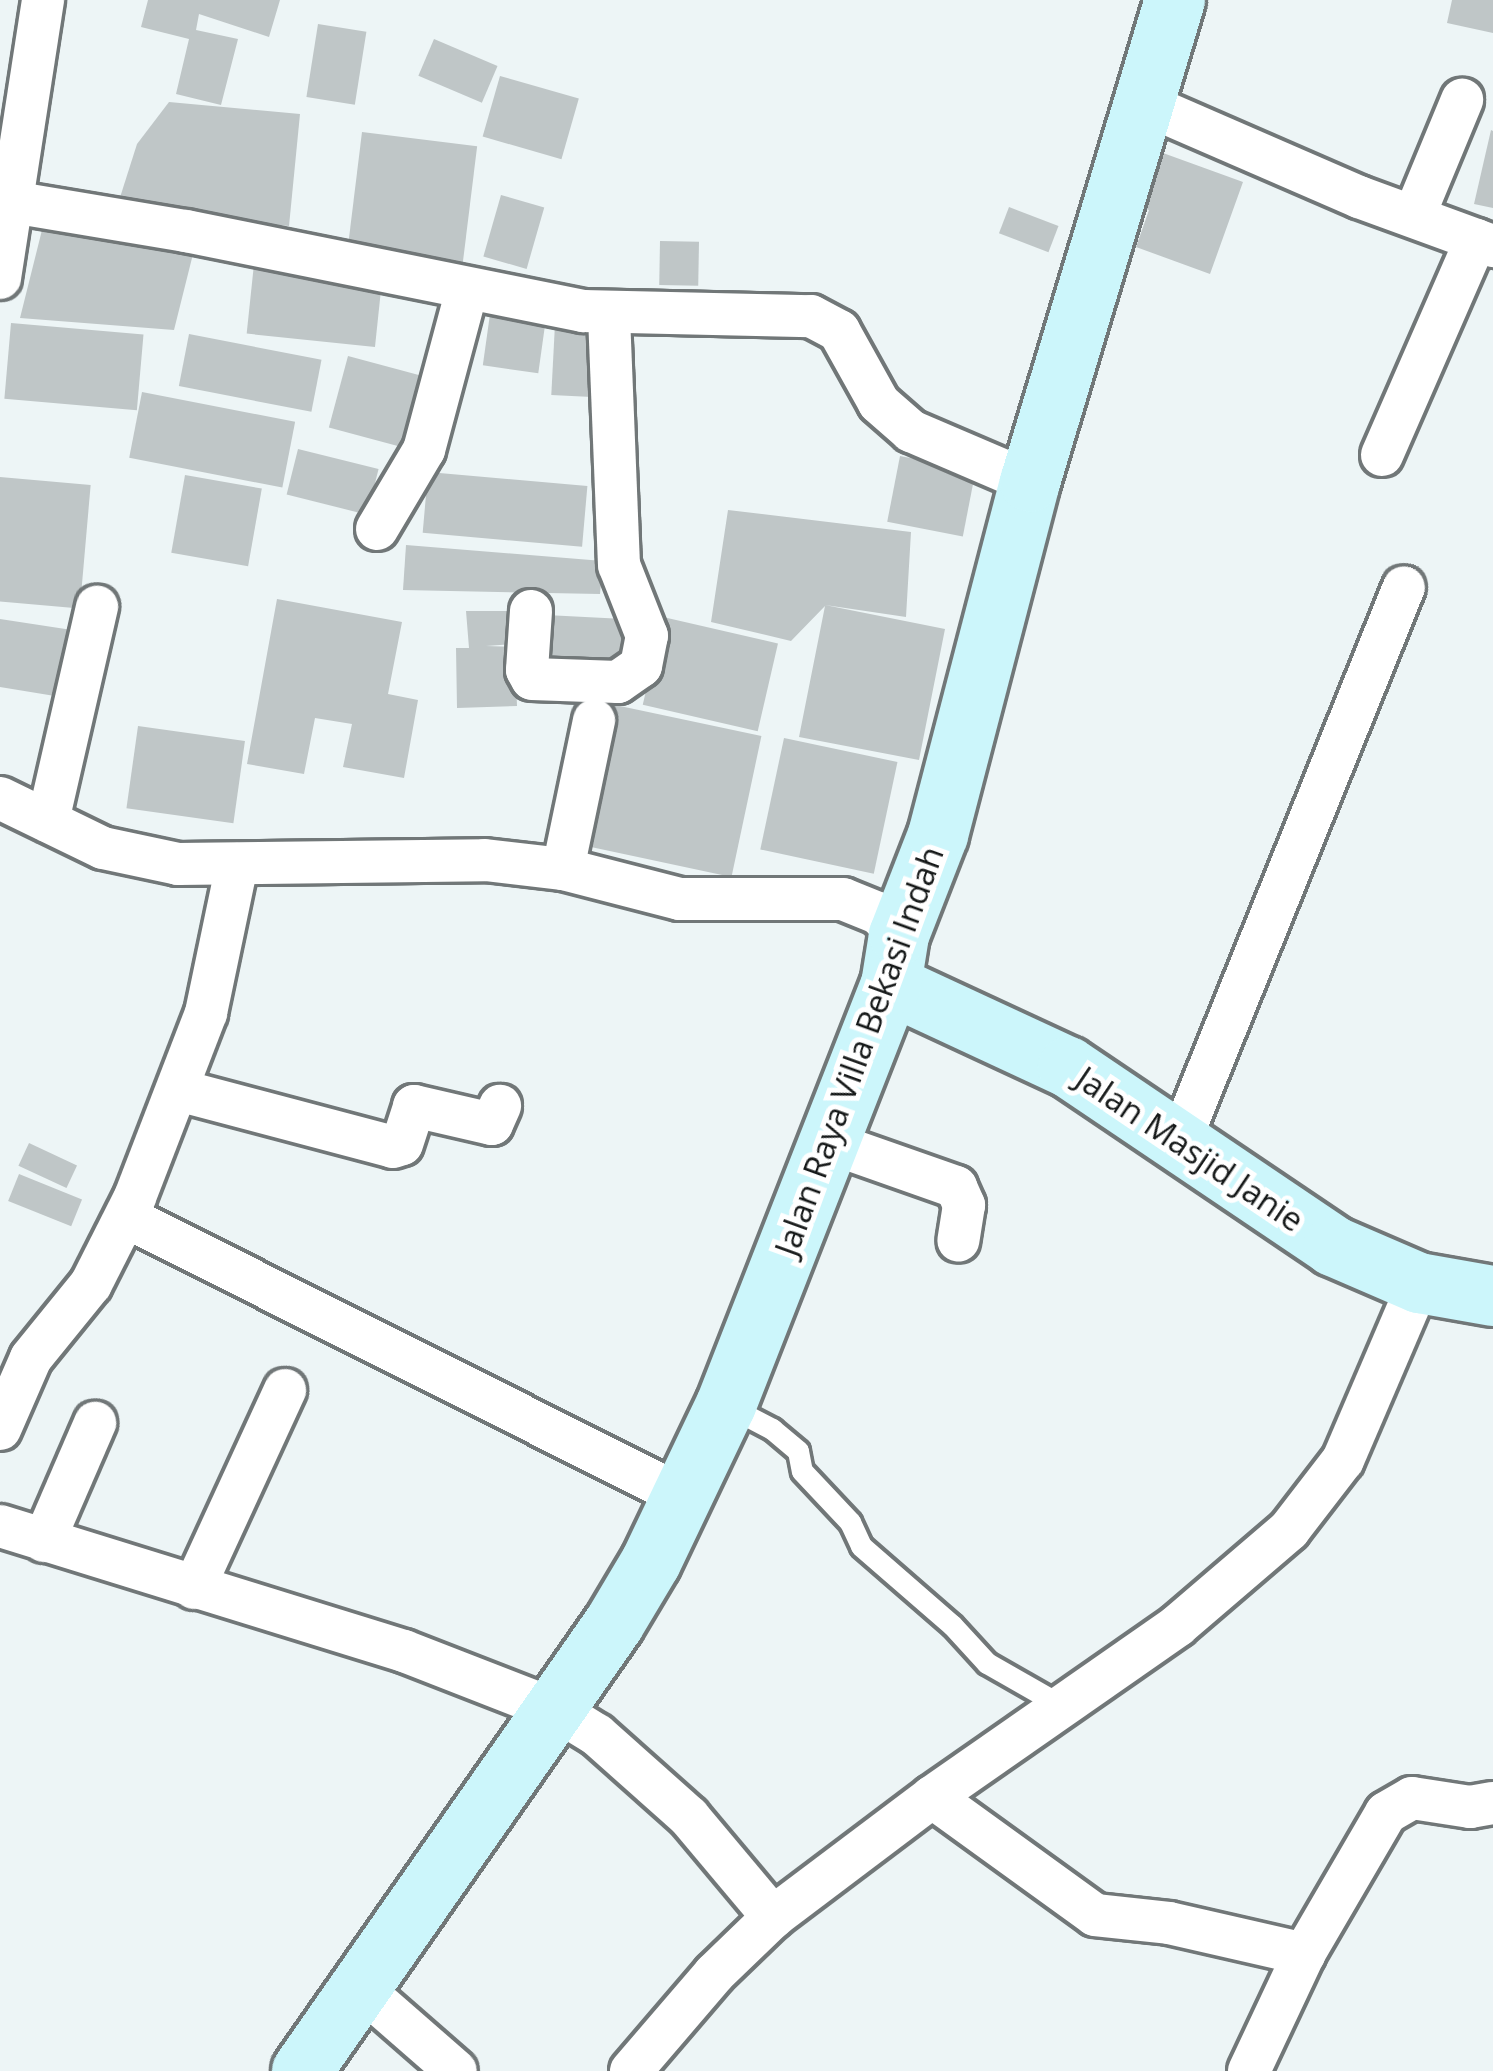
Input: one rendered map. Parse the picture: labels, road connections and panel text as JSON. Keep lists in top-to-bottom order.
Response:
{
  "streets": {
    "main road": ["Jalan Raya Villa Bekasi Indah", "Jalan Masjid Janie"]
  },
  "crossings": [
    ["Jalan Raya Villa Bekasi Indah", "Jalan Masjid Janie"]
  ]
}
